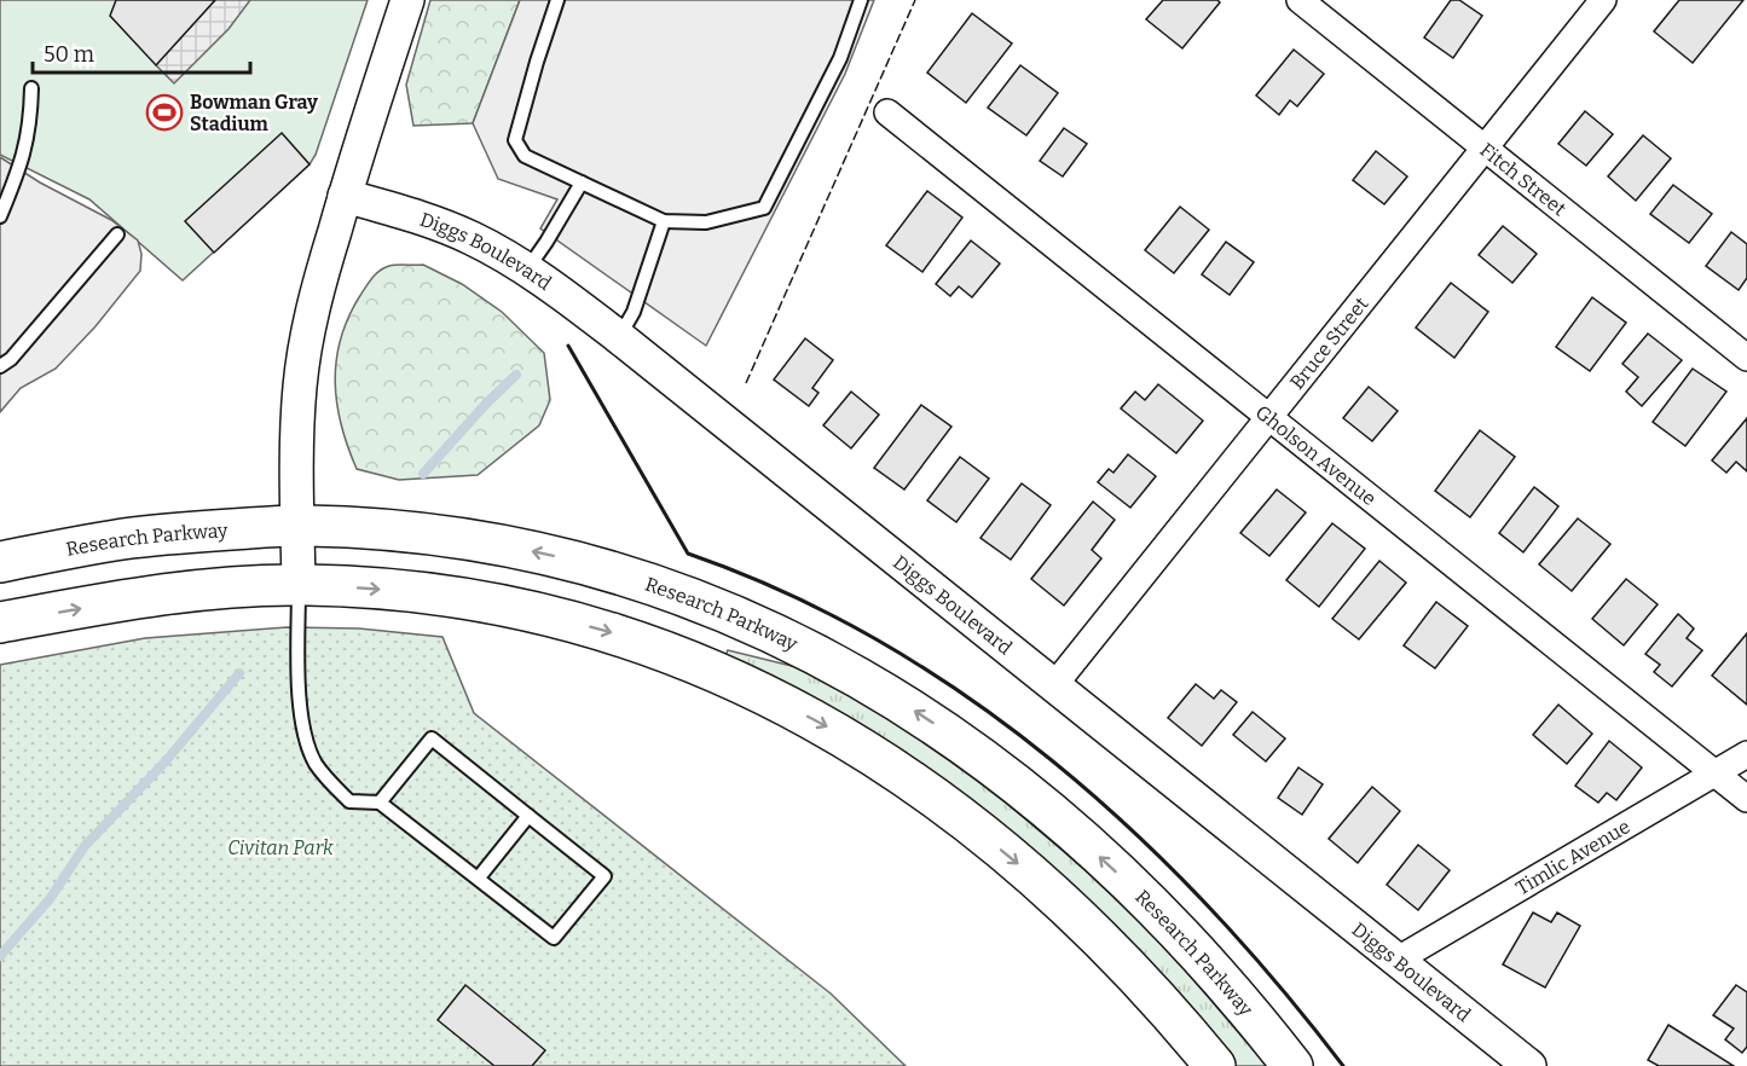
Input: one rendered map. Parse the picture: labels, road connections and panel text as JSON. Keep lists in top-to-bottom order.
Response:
{
  "streets": {
    "main road": ["Research Parkway"],
    "street": [
      "Fitch Street",
      "Diggs Boulevard",
      "Bruce Street",
      "Gholson Avenue",
      "Timlic Avenue"
    ]
  },
  "crossings": [
    ["Fitch Street", "Bruce Street"],
    ["Diggs Boulevard", "Bruce Street"],
    ["Diggs Boulevard", "Timlic Avenue"],
    ["Bruce Street", "Gholson Avenue"],
    ["Gholson Avenue", "Timlic Avenue"]
  ],
  "parks": ["Civitan Park"],
  "places": {
    "sports": ["Bowman Gray Stadium"]
  },
  "scale_bar": "50 m"
}
